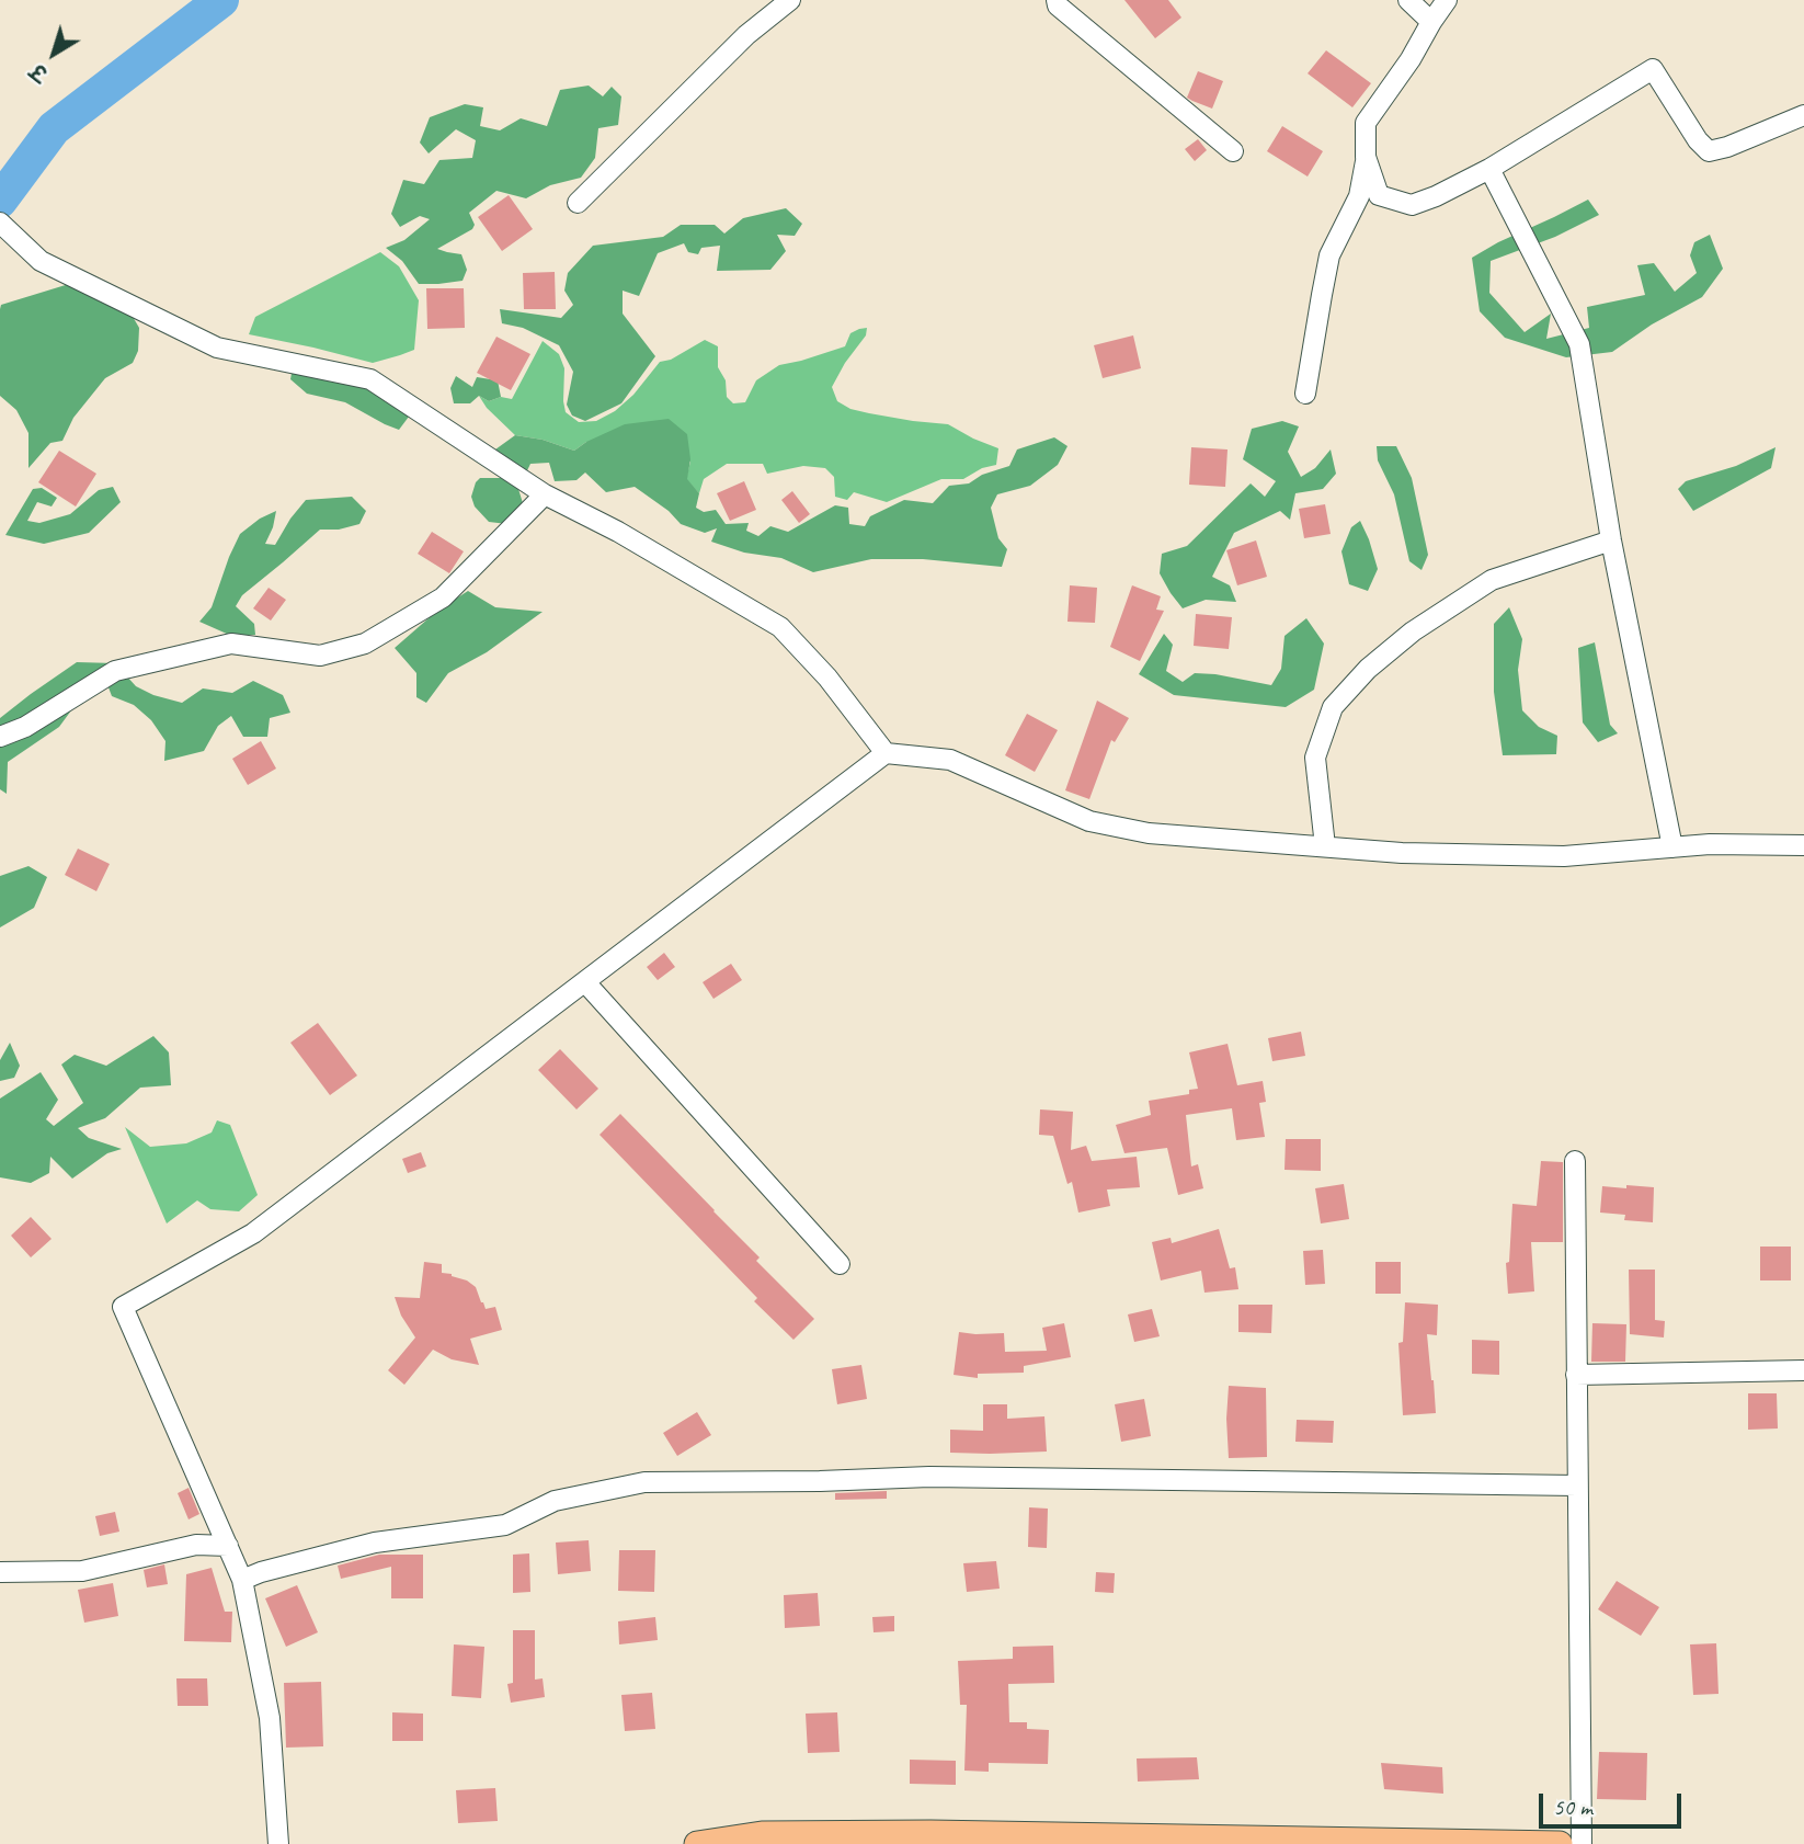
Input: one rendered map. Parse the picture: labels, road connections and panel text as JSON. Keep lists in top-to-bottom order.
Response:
{
  "scale_bar": "50 m",
  "north": "bottom left"
}
